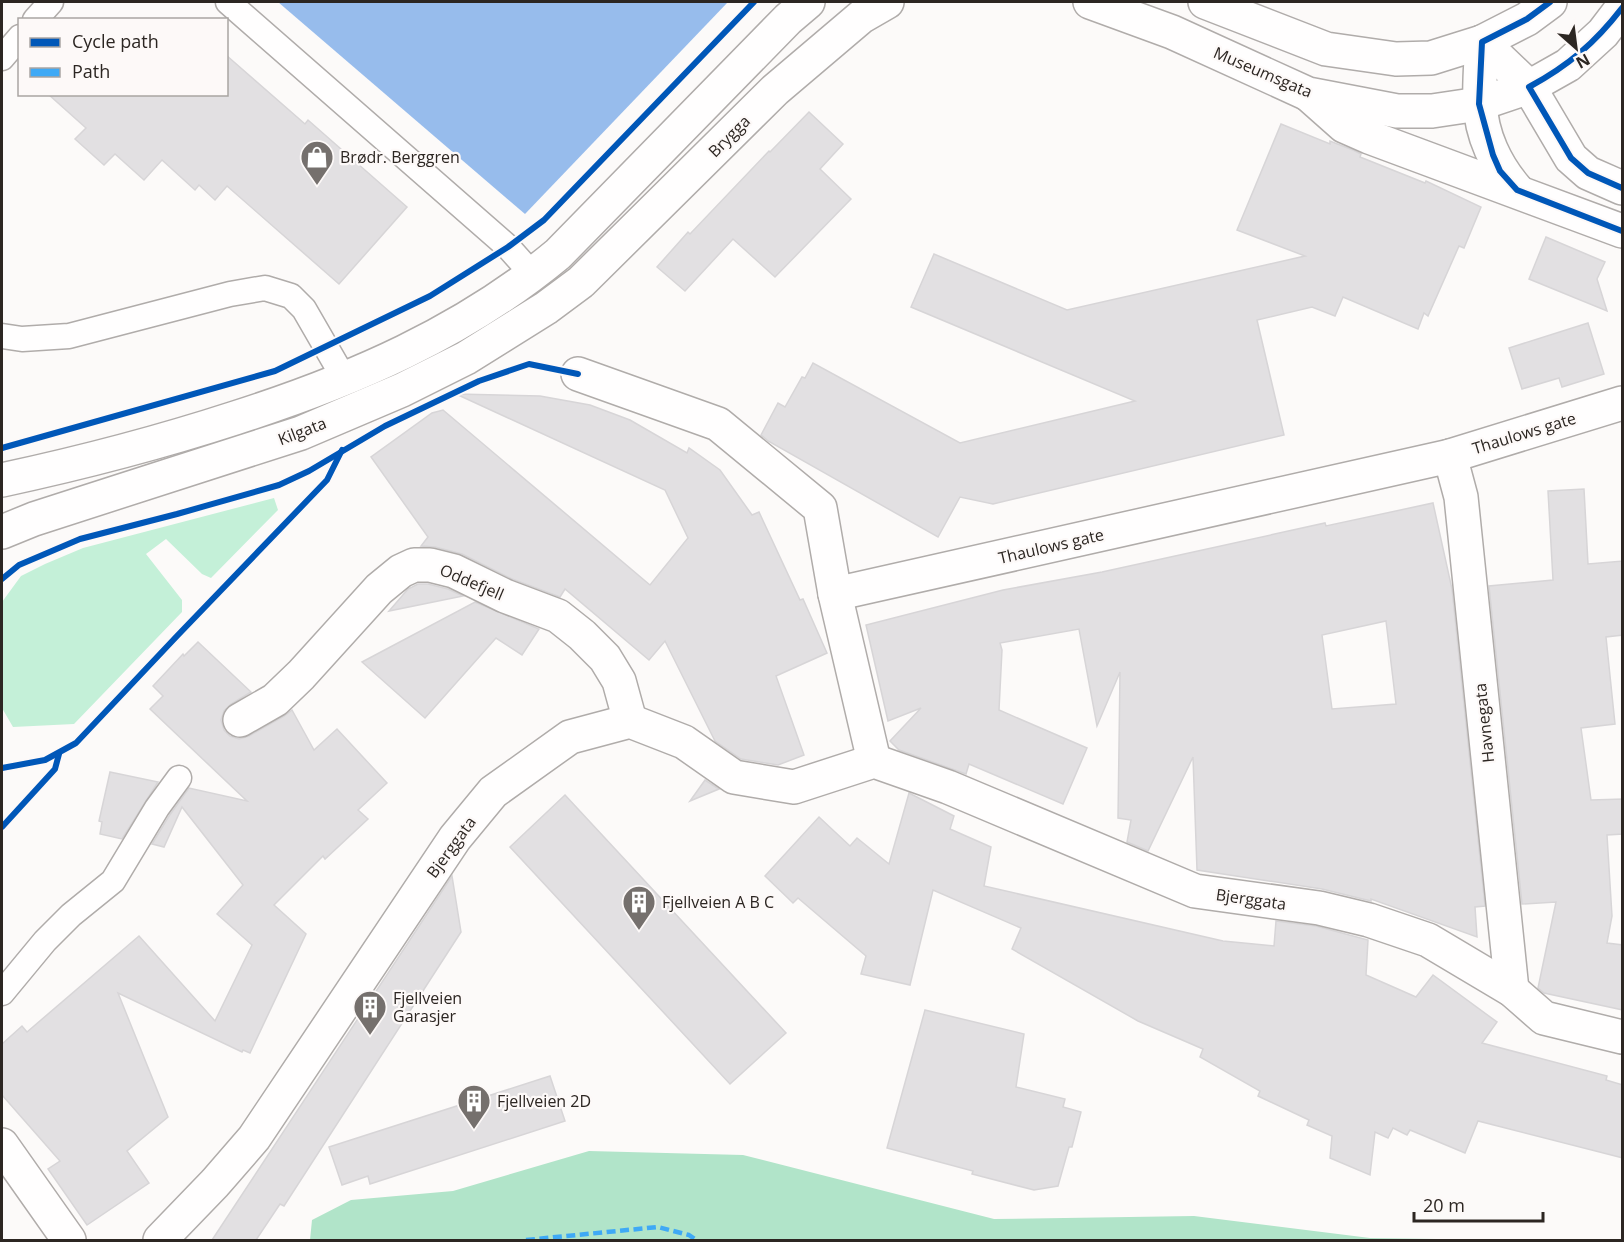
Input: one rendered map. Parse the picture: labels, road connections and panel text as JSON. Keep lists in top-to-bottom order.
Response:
{
  "streets": {
    "street": [
      "Museumsgata",
      "Brygga",
      "Kilgata",
      "Thaulows gate",
      "Oddefjell",
      "Havnegata",
      "Bjerggata"
    ]
  },
  "crossings": [
    ["Brygga", "Kilgata"],
    ["Thaulows gate", "Havnegata"],
    ["Oddefjell", "Bjerggata"],
    ["Havnegata", "Bjerggata"]
  ],
  "places": {
    "shop": ["Brødr. Berggren"],
    "building": ["Fjellveien A B C", "Fjellveien Garasjer", "Fjellveien 2D"]
  },
  "legend": ["Cycle path", "Path"],
  "scale_bar": "20 m",
  "north": "bottom right"
}
